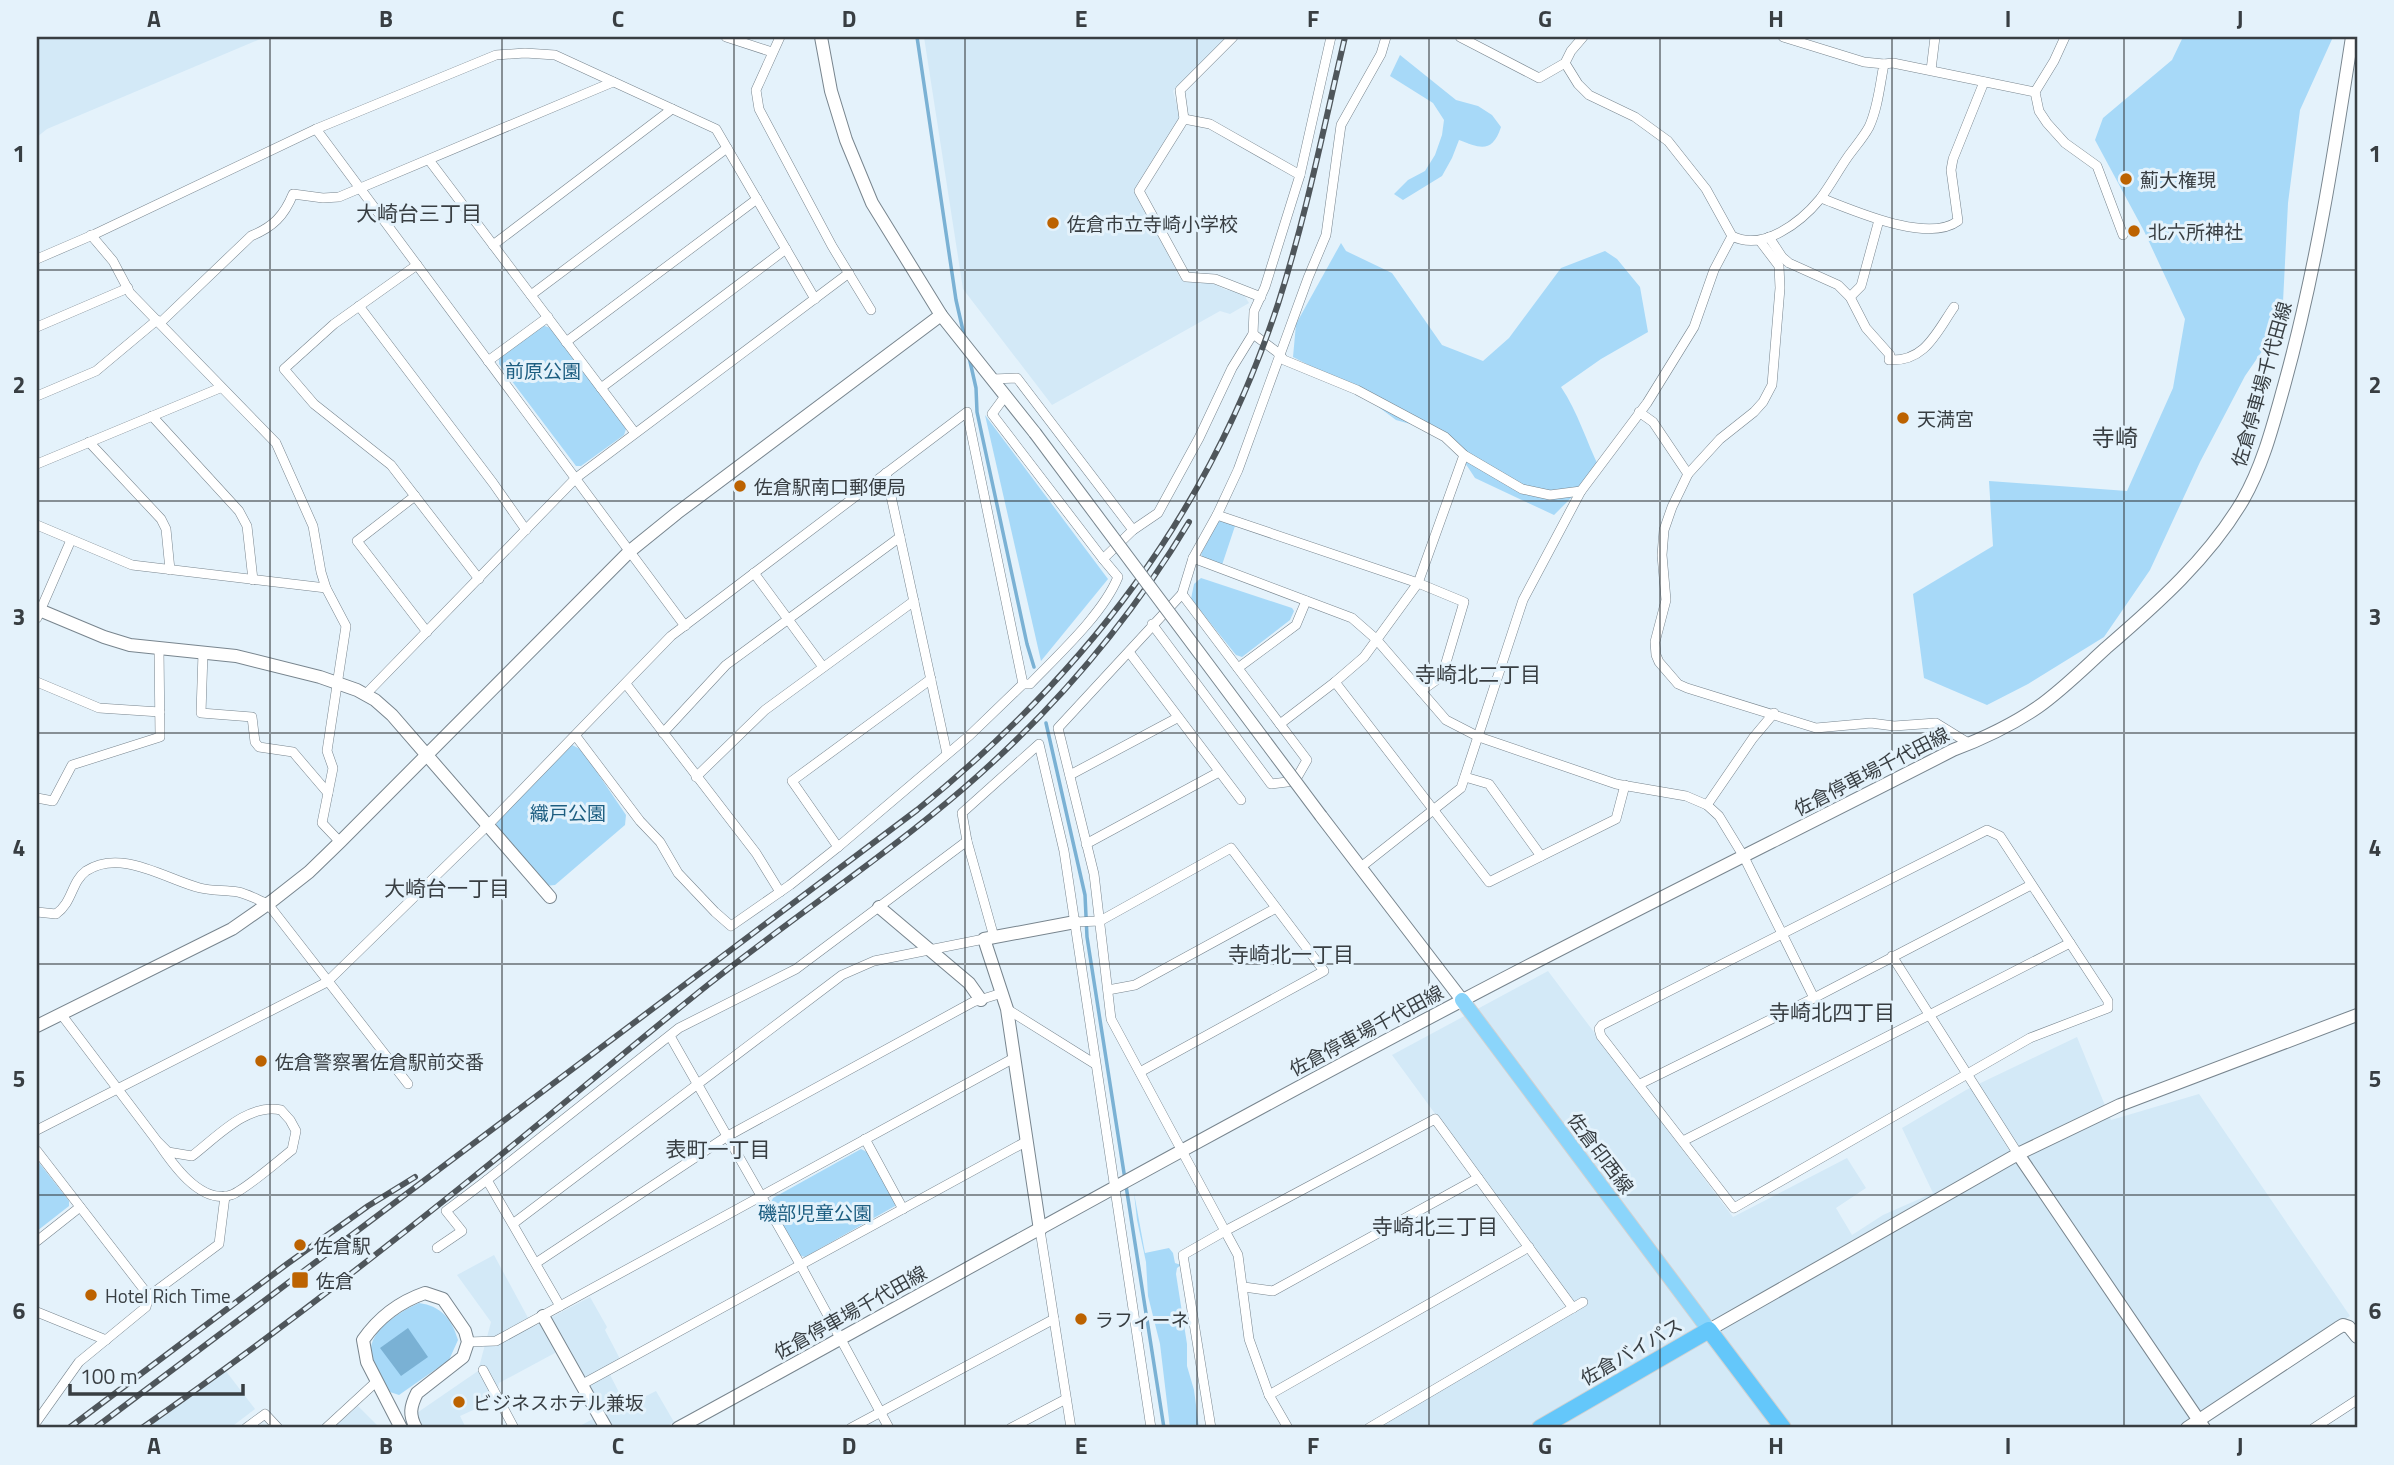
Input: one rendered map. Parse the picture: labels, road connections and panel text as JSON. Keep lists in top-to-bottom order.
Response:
{
  "streets": {
    "highway": ["佐倉バイパス"],
    "main road": ["佐倉印西線"],
    "street": ["佐倉停車場千代田線"]
  },
  "crossings": [
    ["佐倉停車場千代田線", "佐倉印西線"],
    ["佐倉印西線", "佐倉バイパス"]
  ],
  "districts": [
    "大崎台三丁目",
    "寺崎",
    "寺崎北二丁目",
    "大崎台一丁目",
    "寺崎北一丁目",
    "寺崎北四丁目",
    "表町一丁目",
    "寺崎北三丁目"
  ],
  "parks": ["前原公園", "織戸公園", "磯部児童公園"],
  "places": {
    "other": [
      "薊大権現",
      "佐倉市立寺崎小学校",
      "北六所神社",
      "天満宮",
      "佐倉駅南口郵便局",
      "佐倉警察署佐倉駅前交番",
      "佐倉駅",
      "Hotel Rich Time",
      "ラフィーネ",
      "ビジネスホテル兼坂"
    ],
    "transit": ["佐倉"]
  },
  "scale_bar": "100 m",
  "grid": {
    "columns": [
      "A",
      "B",
      "C",
      "D",
      "E",
      "F",
      "G",
      "H",
      "I",
      "J"
    ],
    "rows": [
      "1",
      "2",
      "3",
      "4",
      "5",
      "6"
    ]
  }
}
